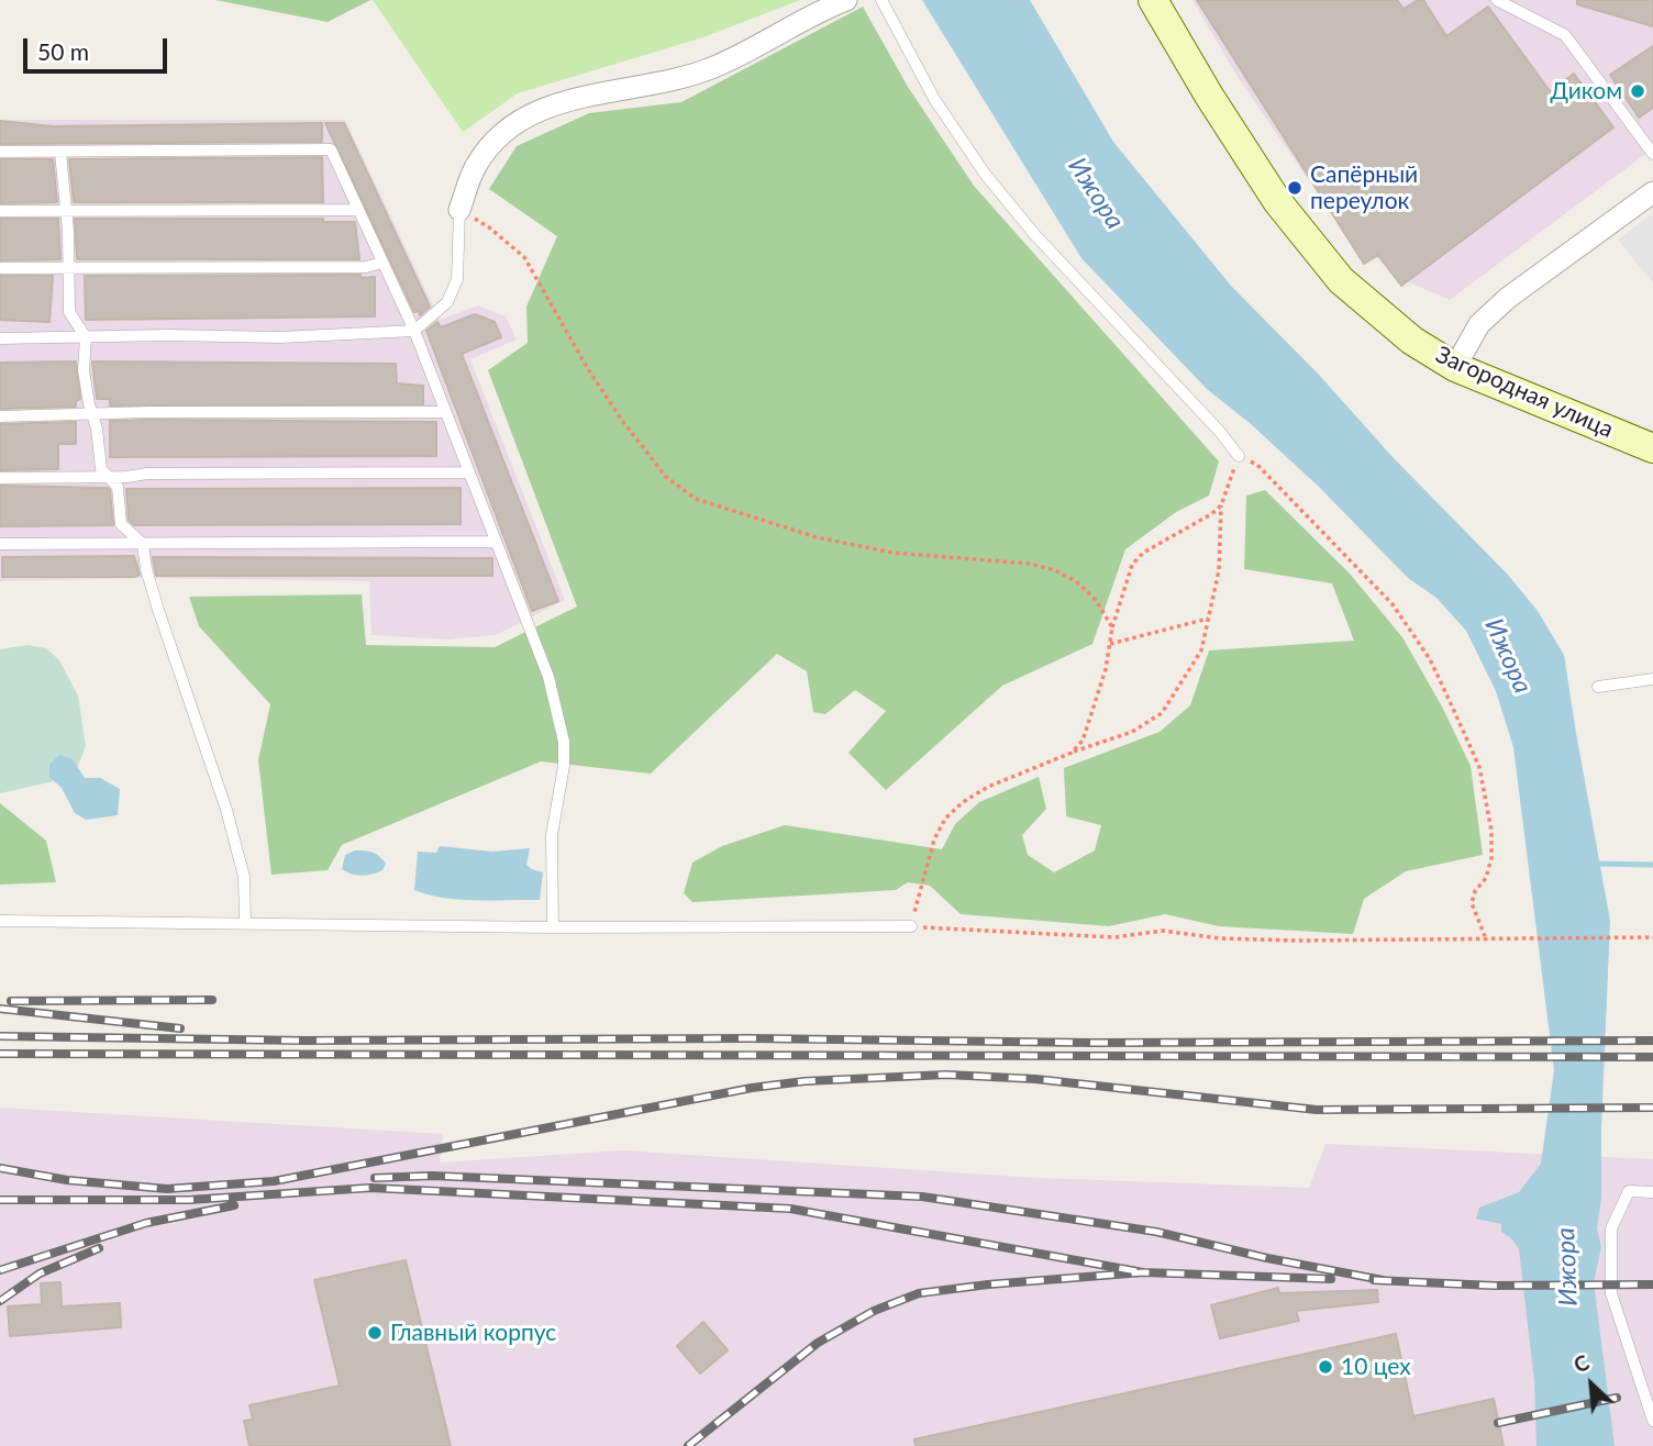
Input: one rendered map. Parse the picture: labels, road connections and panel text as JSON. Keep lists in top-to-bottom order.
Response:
{
  "streets": {
    "main road": ["Загородная улица"]
  },
  "water": ["Ижора"],
  "places": [
    "Диком",
    "Сапёрный переулок",
    "Главный корпус",
    "10 цех"
  ],
  "scale_bar": "50 m",
  "north": "top left"
}
